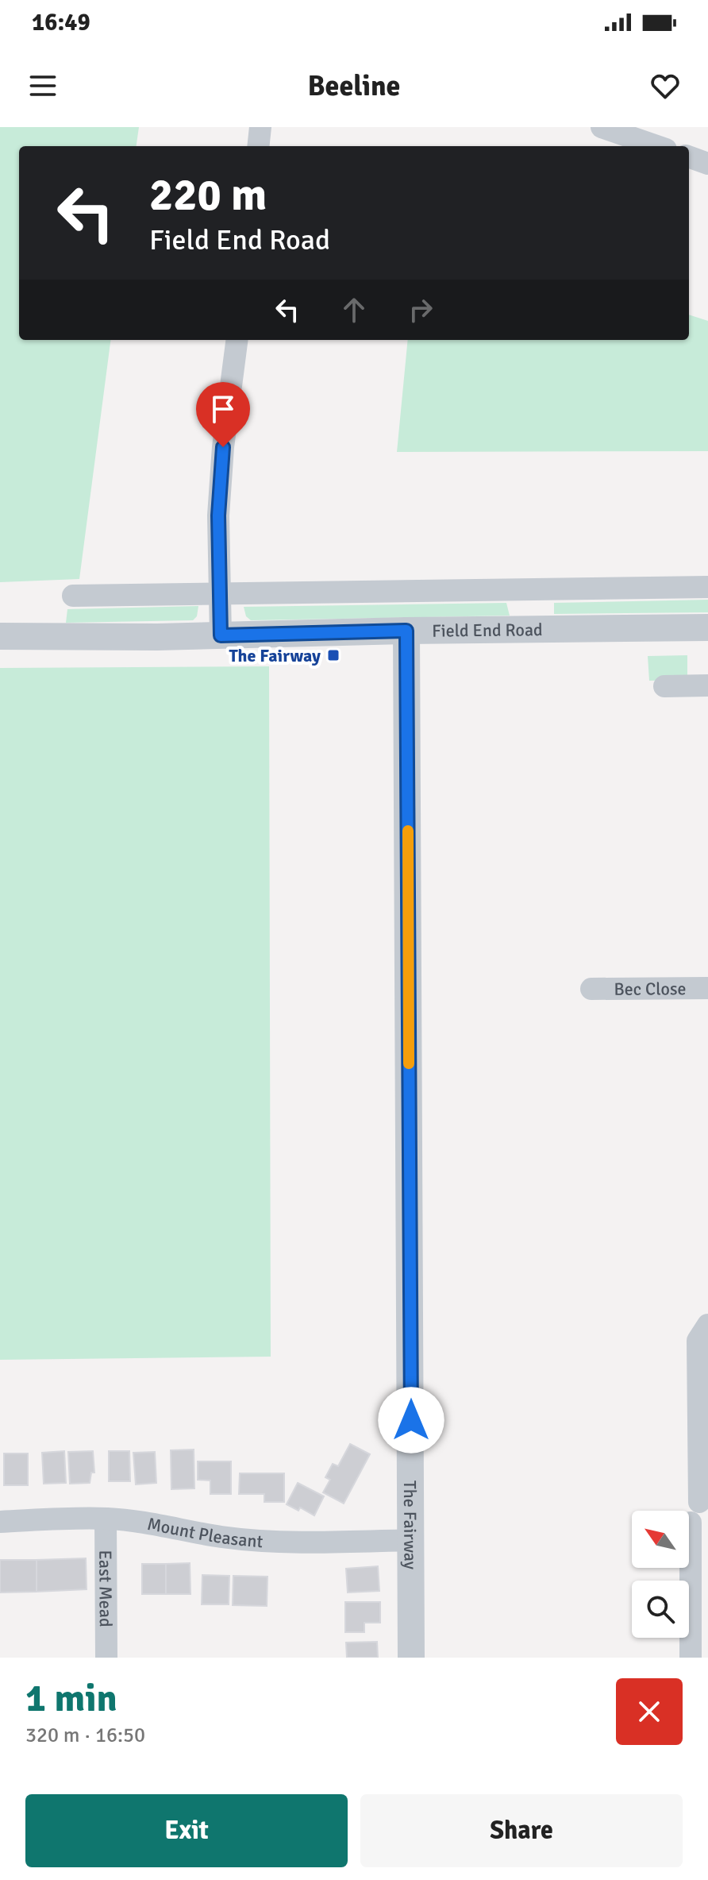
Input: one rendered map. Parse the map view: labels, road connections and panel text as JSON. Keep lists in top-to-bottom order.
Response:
{
  "streets": {
    "street": [
      "Field End Road",
      "Bec Close",
      "The Fairway",
      "Mount Pleasant",
      "East Mead"
    ]
  },
  "crossings": [
    ["Field End Road", "The Fairway"],
    ["The Fairway", "Mount Pleasant"],
    ["Mount Pleasant", "East Mead"]
  ],
  "places": {
    "transit": ["The Fairway"]
  },
  "north": "top left",
  "page": {
    "status": "16:49",
    "header": "Beeline",
    "turn": ["220 m", "Field End Road"],
    "heading": ["1 min", "320 m · 16:50"],
    "buttons": ["Exit", "Share"]
  }
}
